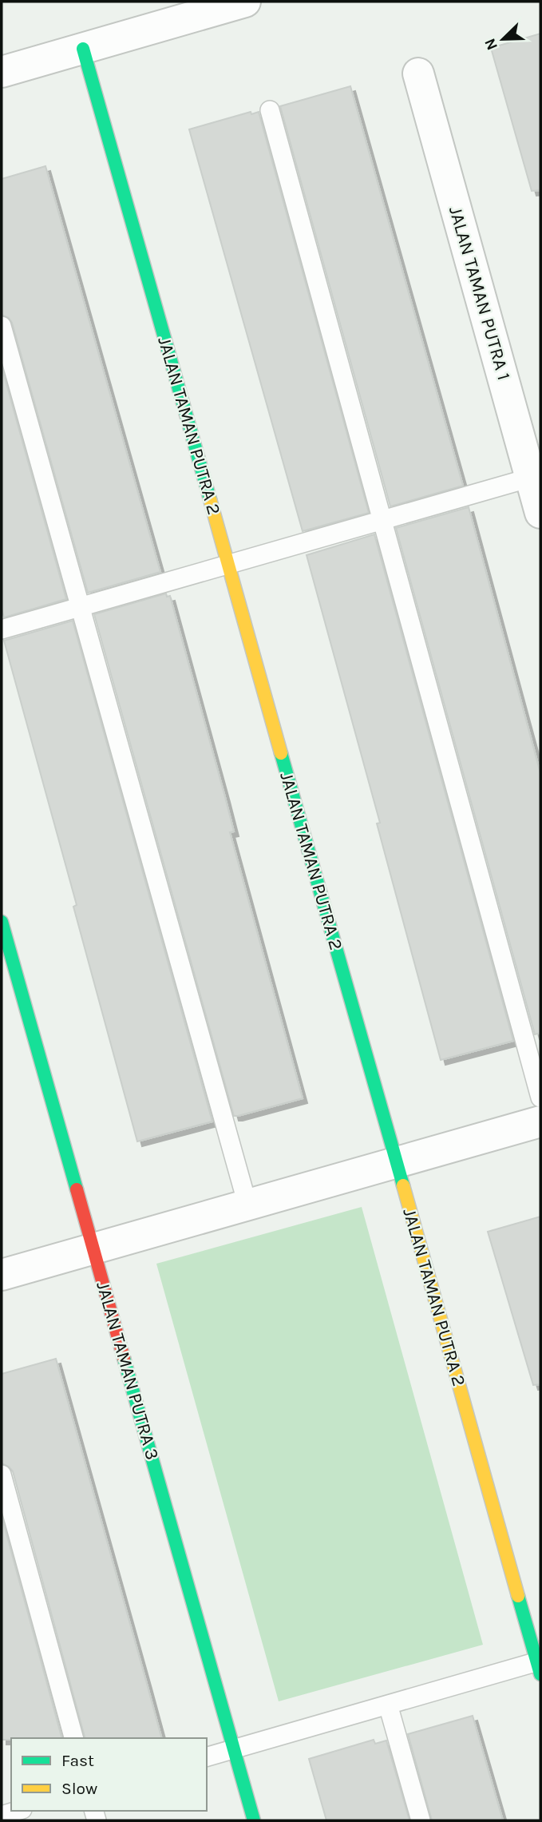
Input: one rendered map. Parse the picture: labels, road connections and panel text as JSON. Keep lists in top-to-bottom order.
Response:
{
  "streets": {
    "street": ["JALAN TAMAN PUTRA 1", "JALAN TAMAN PUTRA 2", "JALAN TAMAN PUTRA 3"]
  },
  "legend": ["Fast", "Slow"],
  "north": "bottom left"
}
